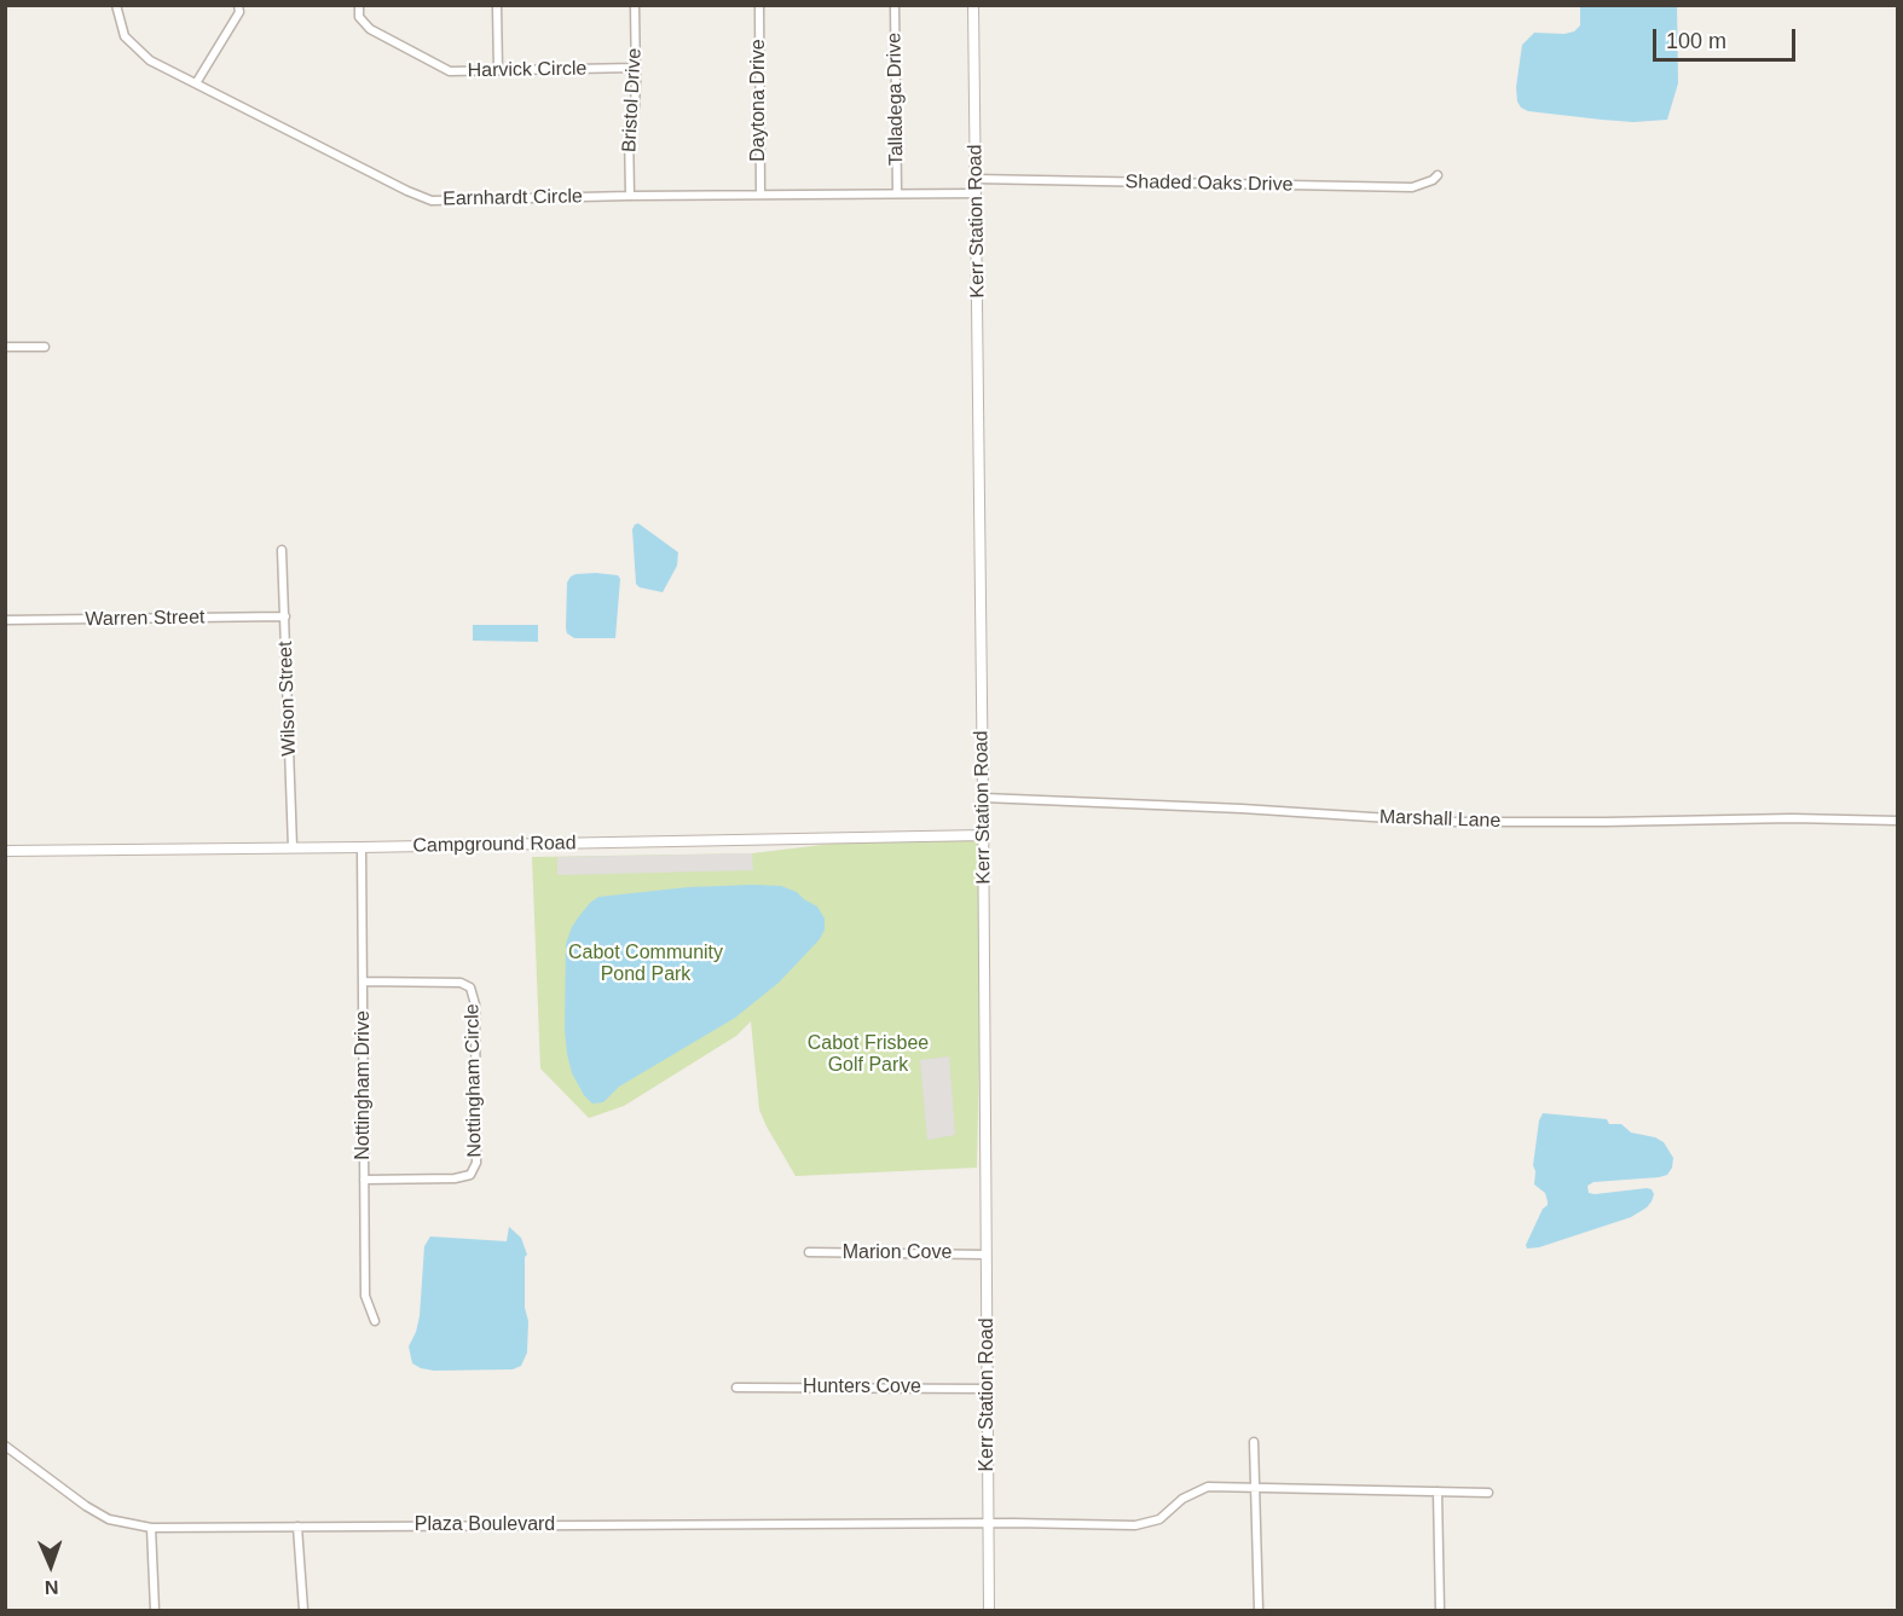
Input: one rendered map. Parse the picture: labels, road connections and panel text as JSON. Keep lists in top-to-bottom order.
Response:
{
  "streets": {
    "street": [
      "Harvick Circle",
      "Talladega Drive",
      "Bristol Drive",
      "Daytona Drive",
      "Shaded Oaks Drive",
      "Earnhardt Circle",
      "Kerr Station Road",
      "Warren Street",
      "Wilson Street",
      "Marshall Lane",
      "Campground Road",
      "Nottingham Circle",
      "Nottingham Drive",
      "Marion Cove",
      "Hunters Cove",
      "Plaza Boulevard"
    ]
  },
  "crossings": [
    ["Harvick Circle", "Bristol Drive"],
    ["Talladega Drive", "Earnhardt Circle"],
    ["Bristol Drive", "Earnhardt Circle"],
    ["Daytona Drive", "Earnhardt Circle"],
    ["Shaded Oaks Drive", "Kerr Station Road"],
    ["Earnhardt Circle", "Kerr Station Road"],
    ["Kerr Station Road", "Marshall Lane"],
    ["Kerr Station Road", "Campground Road"],
    ["Kerr Station Road", "Marion Cove"],
    ["Kerr Station Road", "Hunters Cove"],
    ["Kerr Station Road", "Plaza Boulevard"],
    ["Warren Street", "Wilson Street"],
    ["Wilson Street", "Campground Road"],
    ["Campground Road", "Nottingham Drive"],
    ["Nottingham Circle", "Nottingham Drive"]
  ],
  "parks": ["Cabot Community Pond Park", "Cabot Frisbee Golf Park"],
  "scale_bar": "100 m",
  "north": "bottom"
}
